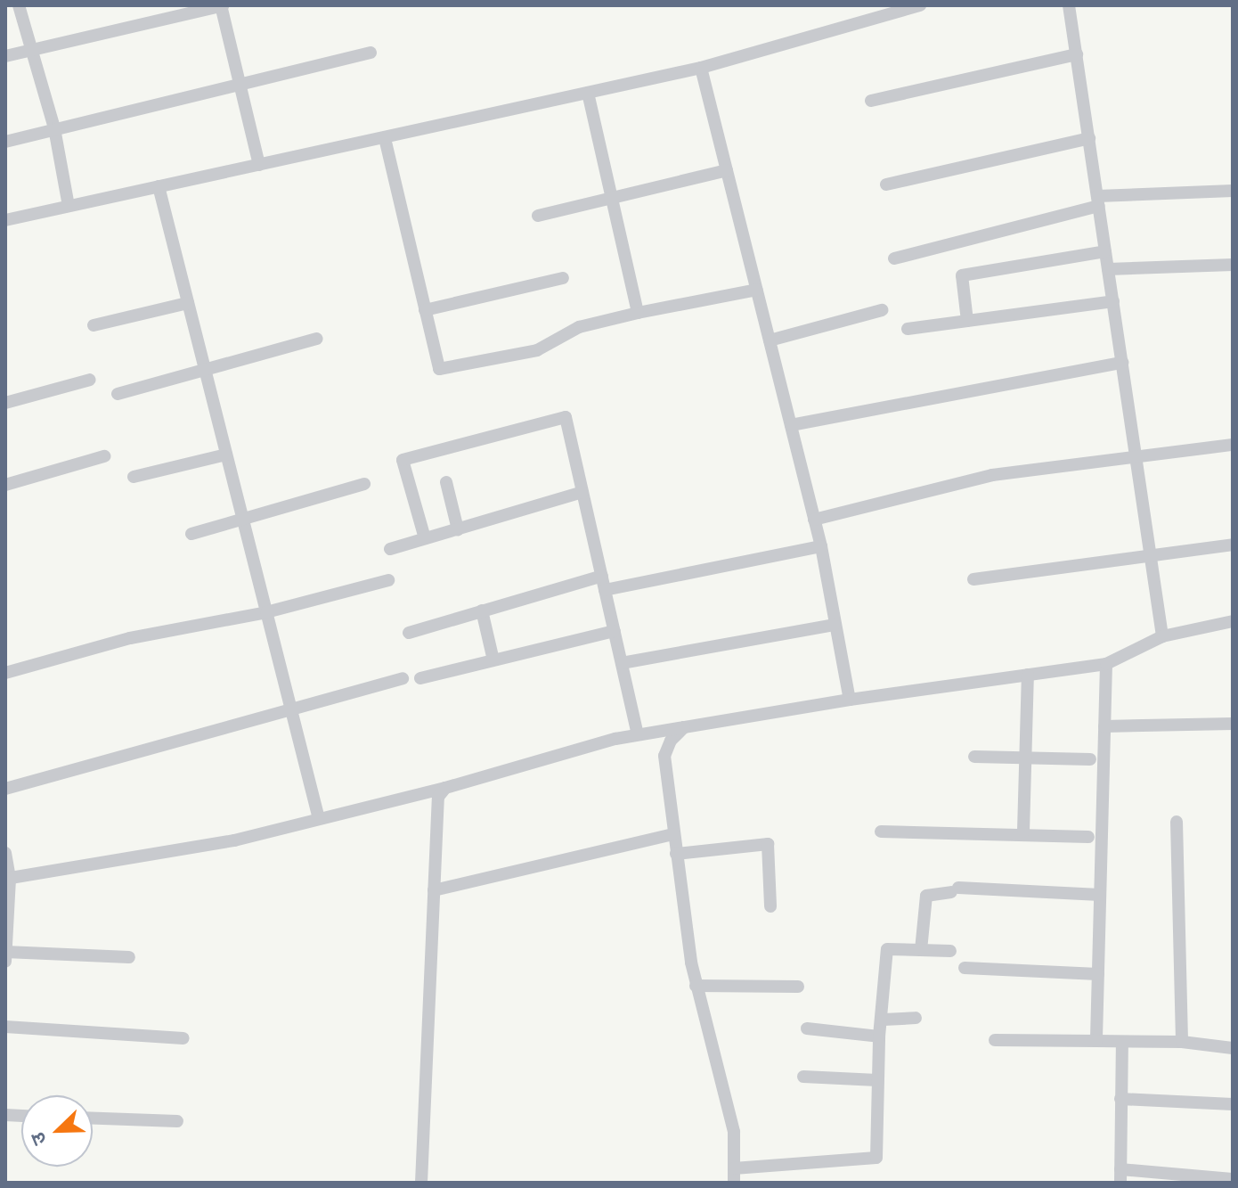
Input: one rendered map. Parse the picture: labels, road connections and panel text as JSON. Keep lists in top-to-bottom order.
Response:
{
  "north": "bottom left"
}
